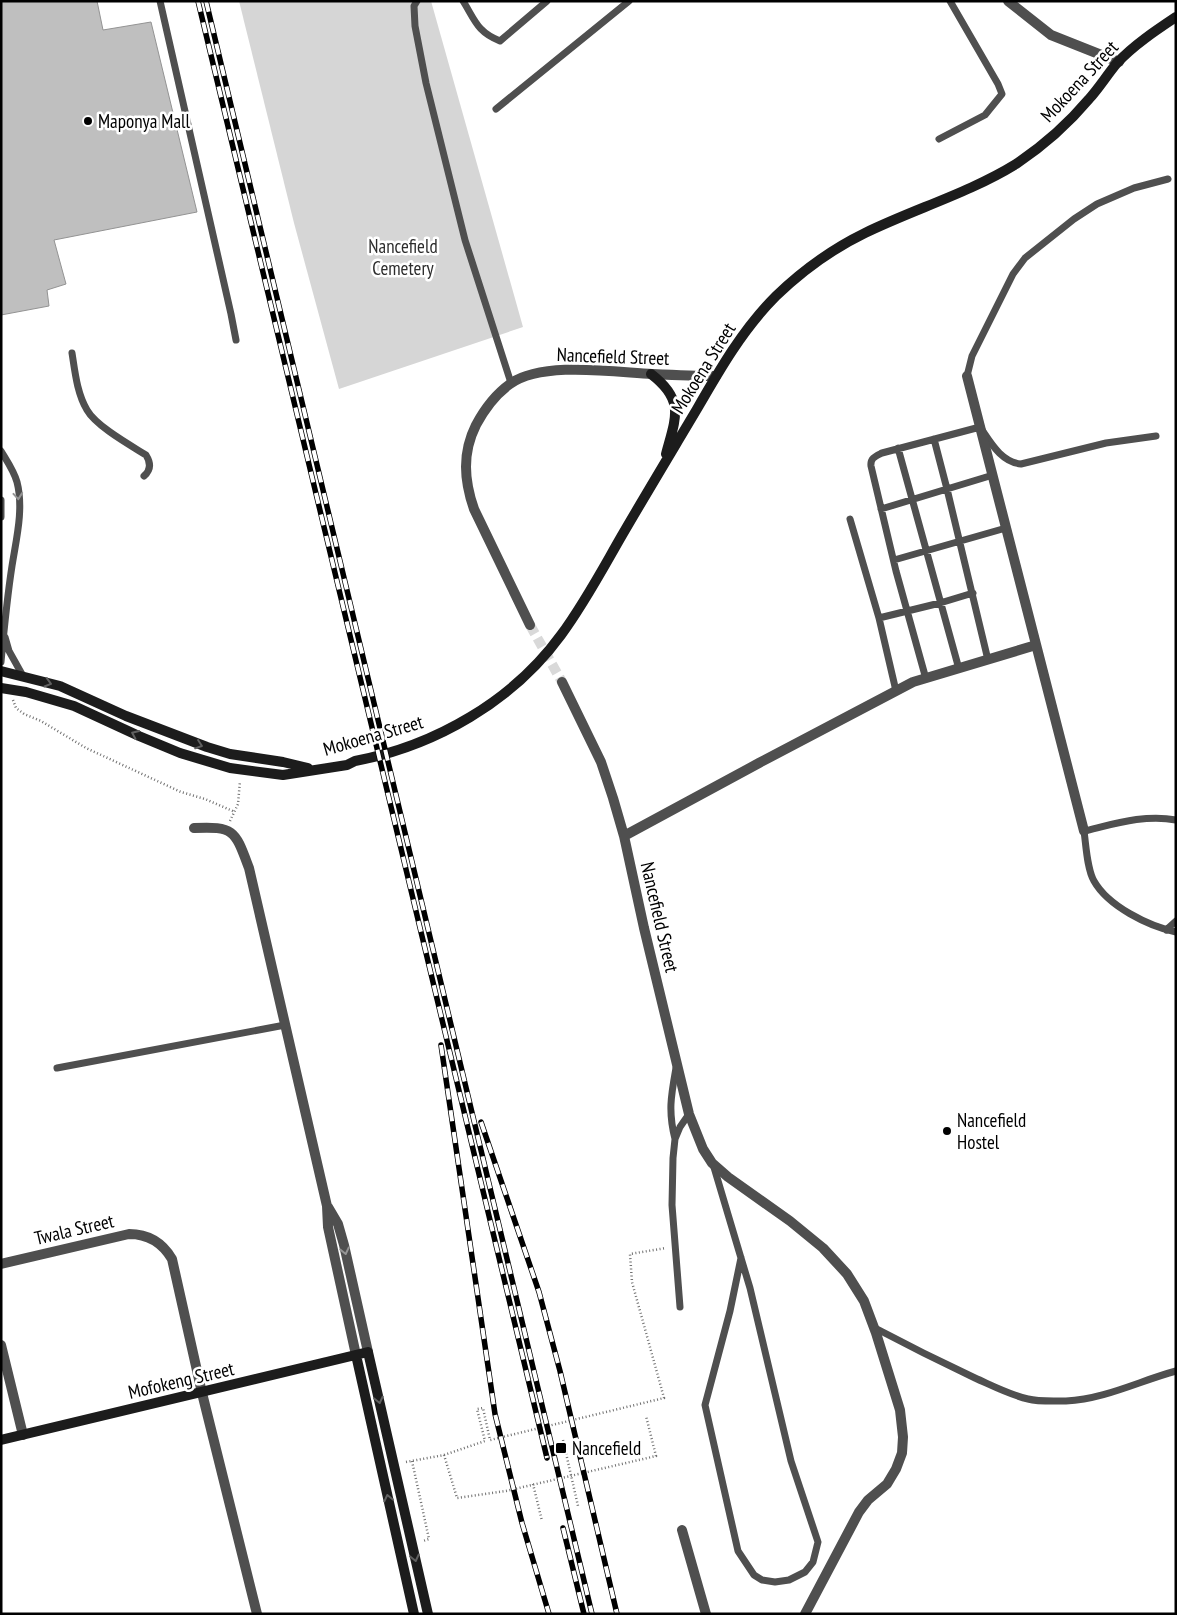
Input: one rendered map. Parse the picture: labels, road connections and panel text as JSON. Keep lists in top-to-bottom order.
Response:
{
  "streets": {
    "main road": ["Mokoena Street", "Mofokeng Street"],
    "street": ["Nancefield Street", "Twala Street"]
  },
  "crossings": [
    ["Mokoena Street", "Nancefield Street"],
    ["Twala Street", "Mofokeng Street"]
  ],
  "parks": ["Nancefield Cemetery"],
  "places": {
    "other": ["Maponya Mall", "Nancefield Hostel"],
    "transit": ["Nancefield"]
  }
}
